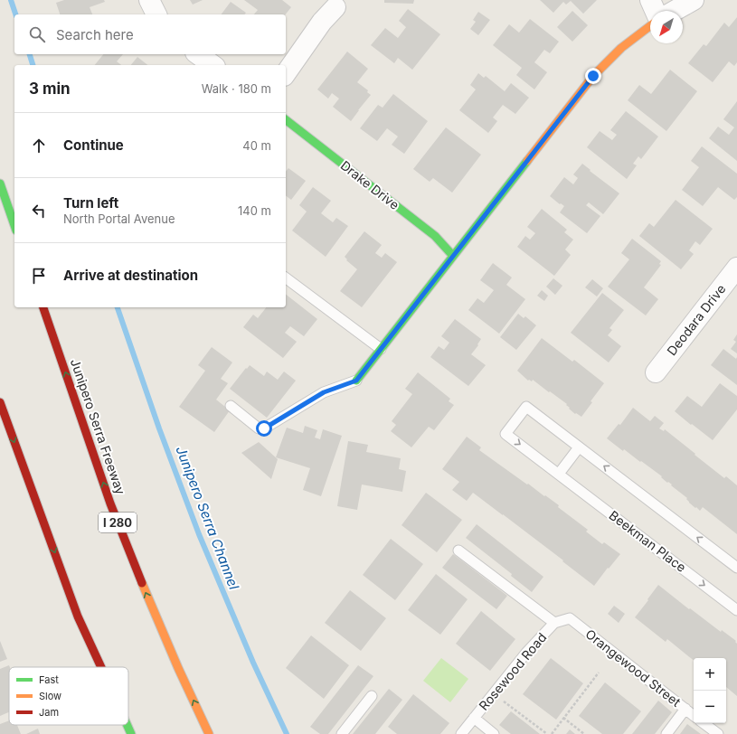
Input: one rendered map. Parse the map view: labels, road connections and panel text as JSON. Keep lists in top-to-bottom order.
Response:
{
  "streets": {
    "main road": ["Drake Drive", "Junipero Serra Freeway", "I 280"],
    "street": ["Deodara Drive"],
    "lane": ["Beekman Place", "Orangewood Street", "Rosewood Road"]
  },
  "crossings": [
    ["Orangewood Street", "Rosewood Road"]
  ],
  "water": ["Junipero Serra Channel"],
  "legend": ["Fast", "Slow", "Jam"],
  "north": "bottom left",
  "page": {
    "search": "Search here",
    "heading": ["3 min", "Walk · 180 m"],
    "list": [
      ["Continue", "40 m"],
      ["Turn left", "North Portal Avenue", "140 m"],
      "Arrive at destination"
    ],
    "map_buttons": ["+", "−"]
  }
}
